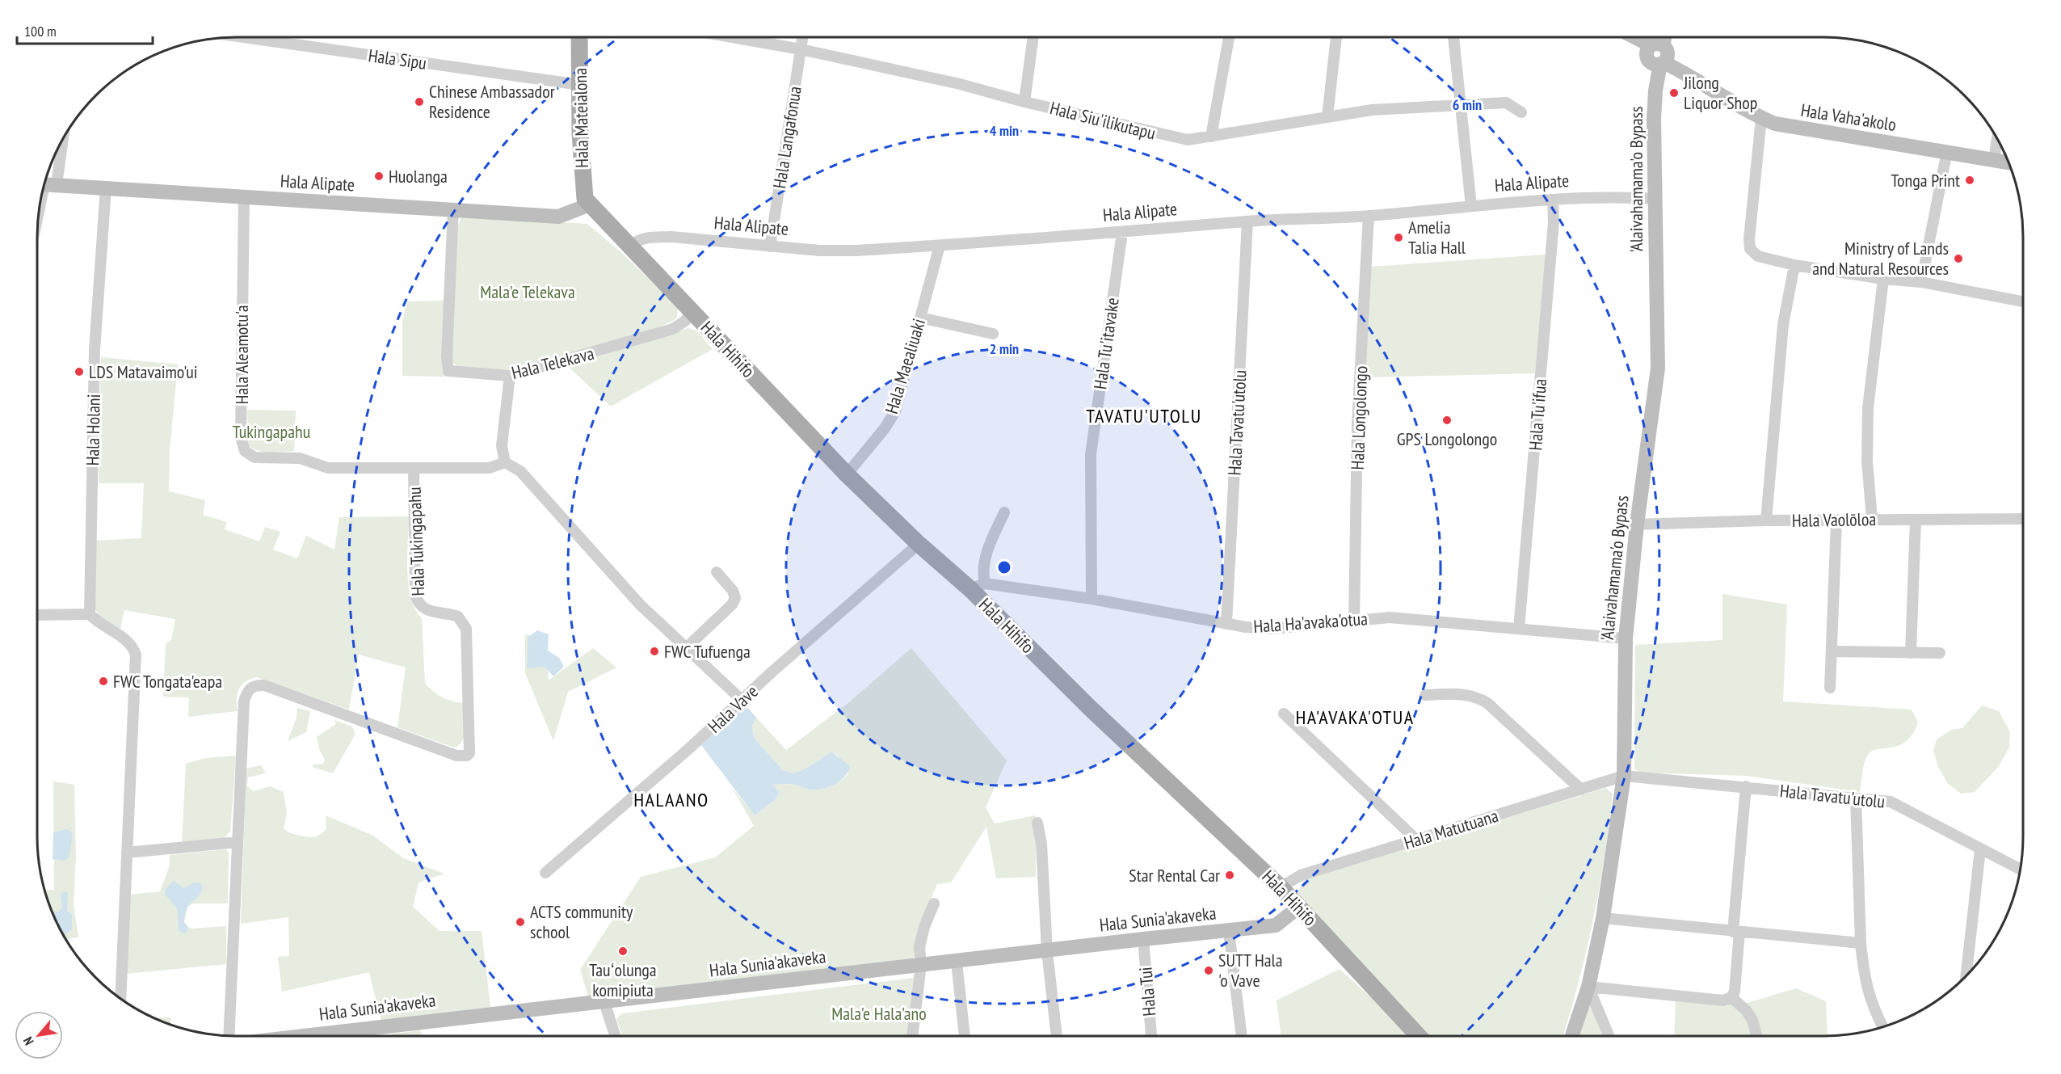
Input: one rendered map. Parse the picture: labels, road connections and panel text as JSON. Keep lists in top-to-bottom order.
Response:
{
  "streets": {
    "main road": ["Hala Mateialona", "Hala Hihifo"],
    "street": [
      "Hala Sipu",
      "Hala Vaha'akolo",
      "Hala Siu'ilikutapu",
      "Hala Langafonua",
      "'Alaivahamama'o Bypass",
      "Hala Alipate",
      "Hala Tu'itavake",
      "Hala Aleamotu'a",
      "Hala Telekava",
      "Hala Maealiuaki",
      "Hala Tu'ifua",
      "Hala Longolongo",
      "Hala Tavatu'utolu",
      "Hala Holani",
      "Hala Vaolōloa",
      "Hala Tukingapahu",
      "Hala Ha'avaka'otua",
      "Hala Vave",
      "Hala Matutuana",
      "Hala Sunia'akaveka",
      "Hala Tui"
    ]
  },
  "crossings": [
    ["Hala Sipu", "Hala Mateialona"],
    ["Hala Vaha'akolo", "'Alaivahamama'o Bypass"],
    ["Hala Mateialona", "Hala Alipate"],
    ["Hala Mateialona", "Hala Hihifo"],
    ["Hala Siu'ilikutapu", "Hala Langafonua"],
    ["Hala Langafonua", "Hala Alipate"],
    ["'Alaivahamama'o Bypass", "Hala Alipate"],
    ["'Alaivahamama'o Bypass", "Hala Tavatu'utolu"],
    ["'Alaivahamama'o Bypass", "Hala Vaolōloa"],
    ["'Alaivahamama'o Bypass", "Hala Ha'avaka'otua"],
    ["'Alaivahamama'o Bypass", "Hala Matutuana"],
    ["Hala Alipate", "Hala Tu'itavake"],
    ["Hala Alipate", "Hala Hihifo"],
    ["Hala Alipate", "Hala Aleamotu'a"],
    ["Hala Alipate", "Hala Telekava"],
    ["Hala Alipate", "Hala Maealiuaki"],
    ["Hala Alipate", "Hala Tu'ifua"],
    ["Hala Alipate", "Hala Longolongo"],
    ["Hala Alipate", "Hala Tavatu'utolu"],
    ["Hala Alipate", "Hala Holani"],
    ["Hala Tu'itavake", "Hala Ha'avaka'otua"],
    ["Hala Hihifo", "Hala Telekava"],
    ["Hala Hihifo", "Hala Maealiuaki"],
    ["Hala Hihifo", "Hala Ha'avaka'otua"],
    ["Hala Hihifo", "Hala Vave"],
    ["Hala Hihifo", "Hala Matutuana"],
    ["Hala Hihifo", "Hala Sunia'akaveka"],
    ["Hala Aleamotu'a", "Hala Tukingapahu"],
    ["Hala Tu'ifua", "Hala Ha'avaka'otua"],
    ["Hala Longolongo", "Hala Ha'avaka'otua"],
    ["Hala Tavatu'utolu", "Hala Ha'avaka'otua"],
    ["Hala Tavatu'utolu", "Hala Matutuana"],
    ["Hala Sunia'akaveka", "Hala Tui"]
  ],
  "districts": ["TAVATU'UTOLU", "HA'AVAKA'OTUA", "HALAANO"],
  "parks": ["Mala'e Telekava", "Tukingapahu", "Mala'e Hala'ano"],
  "places": [
    "Jilong Liquor Shop",
    "Chinese Ambassador Residence",
    "Huolanga",
    "Tonga Print",
    "Amelia Talia Hall",
    "Ministry of Lands and Natural Resources",
    "LDS Matavaimo'ui",
    "GPS Longolongo",
    "FWC Tufuenga",
    "FWC Tongata'eapa",
    "Star Rental Car",
    "ACTS community school",
    "Tauʻolunga komipiuta",
    "SUTT Hala 'o Vave"
  ],
  "scale_bar": "100 m",
  "north": "bottom left",
  "rings": ["6 min", "4 min", "2 min"]
}
